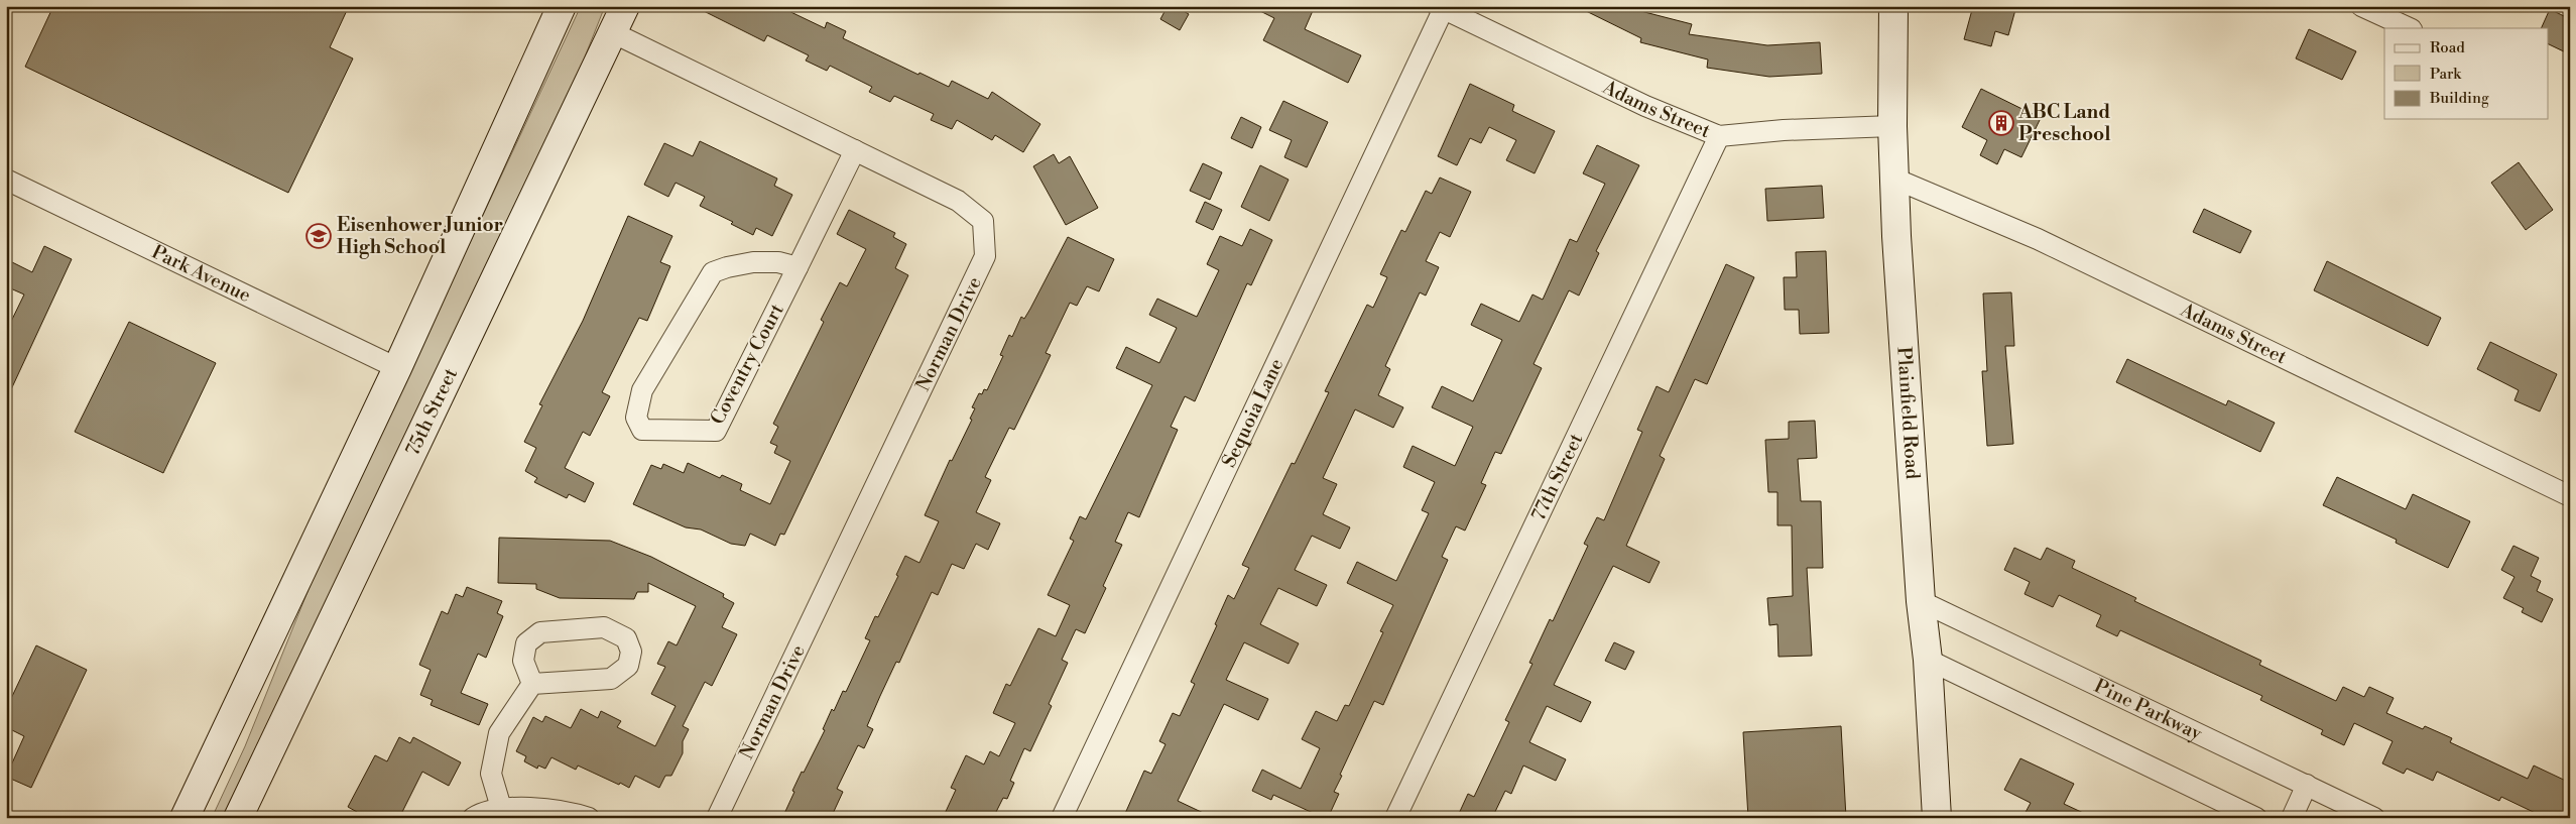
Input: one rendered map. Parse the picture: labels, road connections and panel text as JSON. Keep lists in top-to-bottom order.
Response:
{
  "streets": {
    "main road": ["75th Street", "Plainfield Road"],
    "street": [
      "Adams Street",
      "Park Avenue",
      "Norman Drive",
      "Coventry Court",
      "Sequoia Lane",
      "77th Street",
      "Pine Parkway"
    ]
  },
  "crossings": [
    ["Adams Street", "Plainfield Road"],
    ["Adams Street", "Sequoia Lane"],
    ["Adams Street", "77th Street"],
    ["Norman Drive", "Coventry Court"],
    ["Norman Drive", "75th Street"],
    ["Plainfield Road", "Pine Parkway"]
  ],
  "places": {
    "building": ["ABC Land Preschool"],
    "school or university": ["Eisenhower Junior High School"]
  },
  "legend": ["Road", "Park", "Building"]
}
